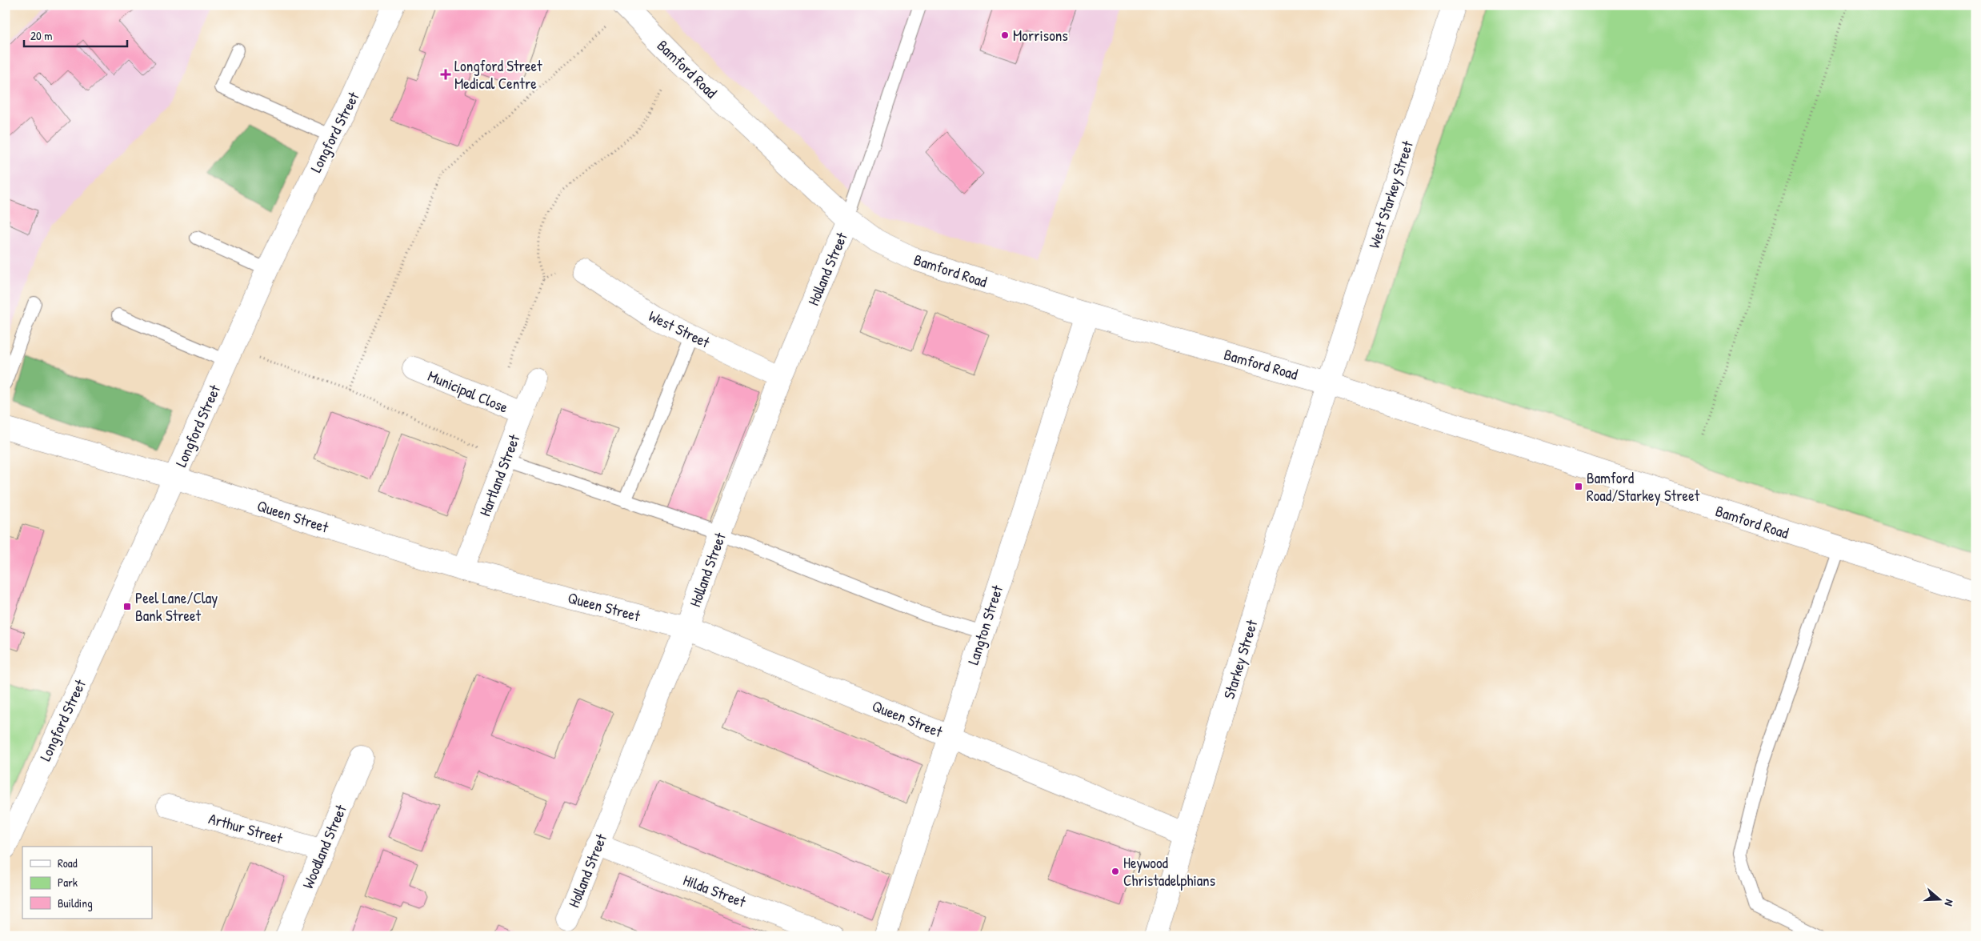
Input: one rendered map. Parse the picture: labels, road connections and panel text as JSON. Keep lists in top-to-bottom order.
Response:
{
  "streets": {
    "street": [
      "Bamford Road",
      "Longford Street",
      "West Starkey Street",
      "Holland Street",
      "West Street",
      "Municipal Close",
      "Hartland Street",
      "Queen Street",
      "Langton Street",
      "Starkey Street",
      "Arthur Street",
      "Woodland Street",
      "Hilda Street"
    ]
  },
  "crossings": [
    ["Bamford Road", "West Starkey Street"],
    ["Bamford Road", "Holland Street"],
    ["Bamford Road", "Langton Street"],
    ["Bamford Road", "Starkey Street"],
    ["Longford Street", "Queen Street"],
    ["West Starkey Street", "Starkey Street"],
    ["Holland Street", "West Street"],
    ["Holland Street", "Queen Street"],
    ["Holland Street", "Hilda Street"],
    ["Municipal Close", "Hartland Street"],
    ["Hartland Street", "Queen Street"],
    ["Queen Street", "Langton Street"],
    ["Queen Street", "Starkey Street"],
    ["Arthur Street", "Woodland Street"]
  ],
  "places": {
    "other": ["Morrisons", "Heywood Christadelphians"],
    "health": ["Longford Street Medical Centre"],
    "transit": ["Bamford Road/Starkey Street", "Peel Lane/Clay Bank Street"]
  },
  "legend": ["Road", "Park", "Building"],
  "scale_bar": "20 m",
  "north": "right"
}
